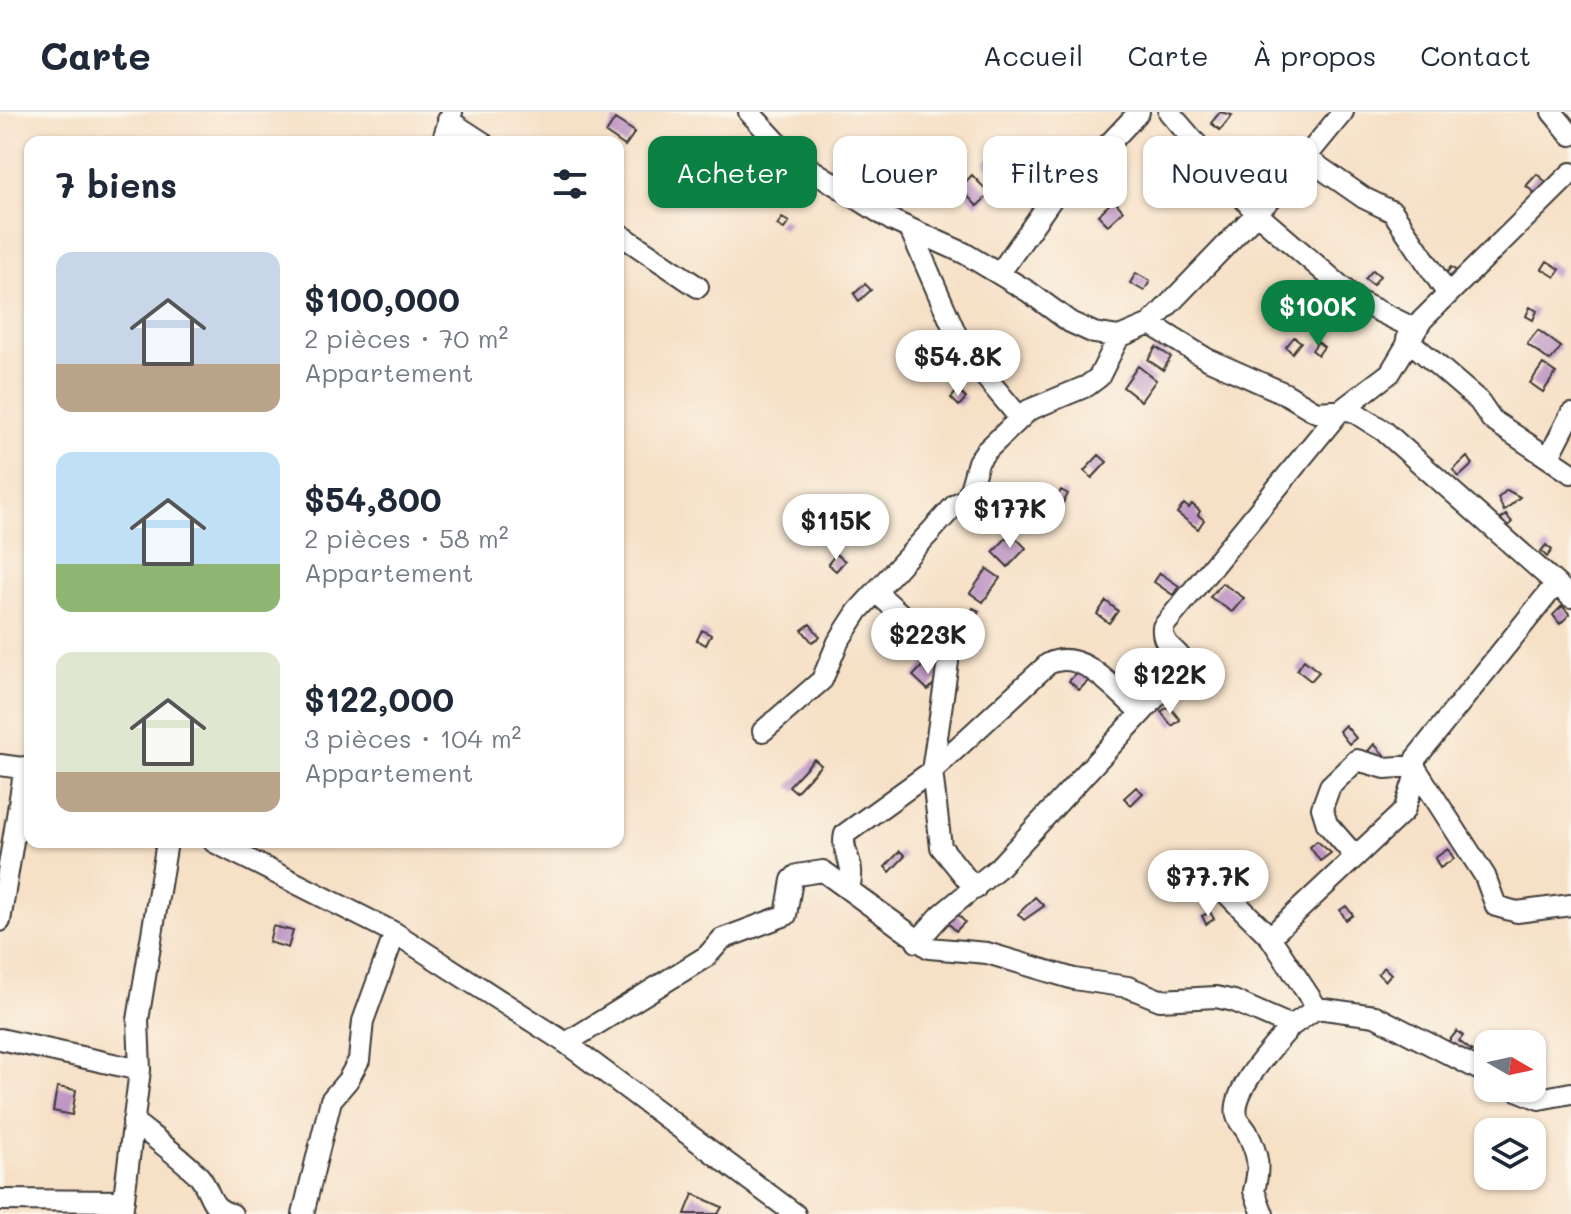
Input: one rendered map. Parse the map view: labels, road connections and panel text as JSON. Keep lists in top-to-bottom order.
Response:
{
  "north": "right",
  "page": {
    "header": "Carte",
    "nav": [
      "Accueil",
      "Carte",
      "À propos",
      "Contact"
    ],
    "chip": [
      "Acheter",
      "Louer",
      "Filtres",
      "Nouveau"
    ],
    "heading": "7 biens",
    "list": [
      {
        "name": "$100,000",
        "note": "2 pièces · 70 m² · Appartement"
      },
      {
        "name": "$54,800",
        "note": "2 pièces · 58 m² · Appartement"
      },
      {
        "name": "$122,000",
        "note": "3 pièces · 104 m² · Appartement"
      }
    ],
    "price": [
      "$100K",
      "$54.8K",
      "$177K",
      "$115K",
      "$223K",
      "$122K",
      "$77.7K"
    ]
  }
}
